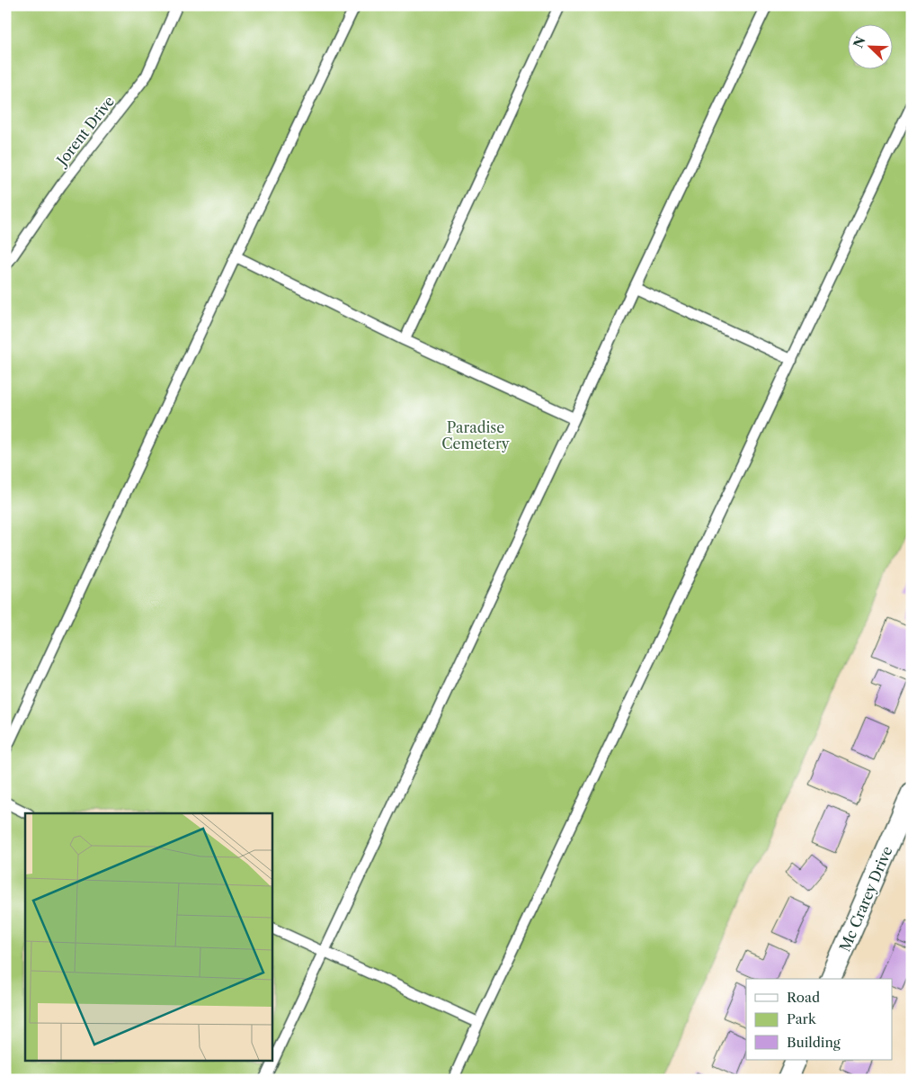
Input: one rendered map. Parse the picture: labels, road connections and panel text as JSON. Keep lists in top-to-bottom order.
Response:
{
  "streets": {
    "street": ["Mc Crarey Drive"],
    "lane": ["Jorent Drive"]
  },
  "parks": ["Paradise Cemetery"],
  "legend": ["Road", "Park", "Building"],
  "north": "top left"
}
